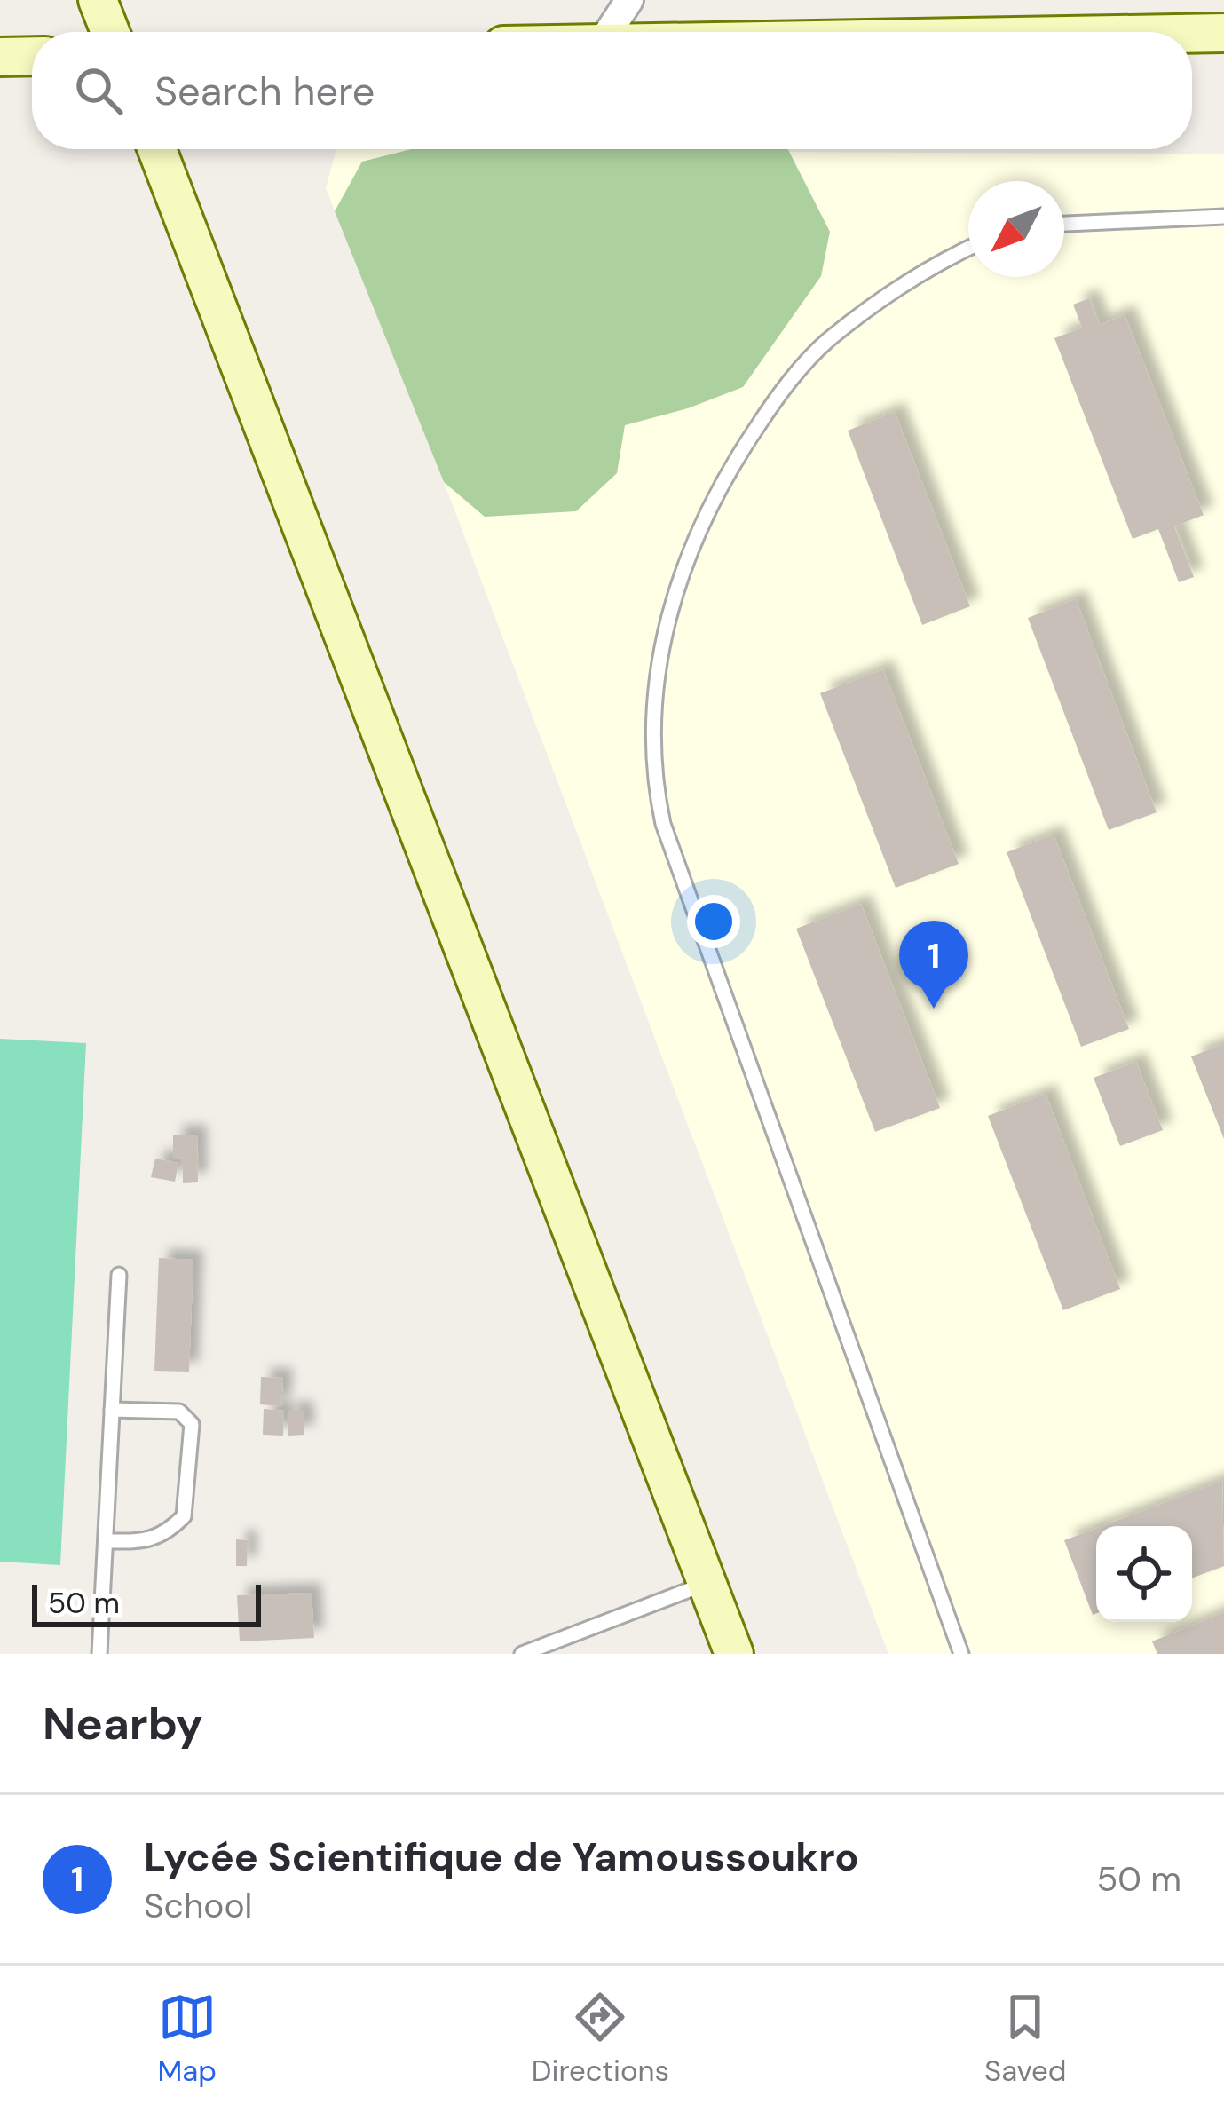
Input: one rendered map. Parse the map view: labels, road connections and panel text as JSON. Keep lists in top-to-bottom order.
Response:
{
  "scale_bar": "50 m",
  "north": "bottom left",
  "page": {
    "search": "Search here",
    "pins": "1",
    "scale": "50 m",
    "heading": "Nearby",
    "list": [
      {
        "mark": "1",
        "name": "Lycée Scientifique de Yamoussoukro",
        "note": "School",
        "value": "50 m"
      }
    ],
    "nav": ["Map", "Directions", "Saved"]
  }
}
